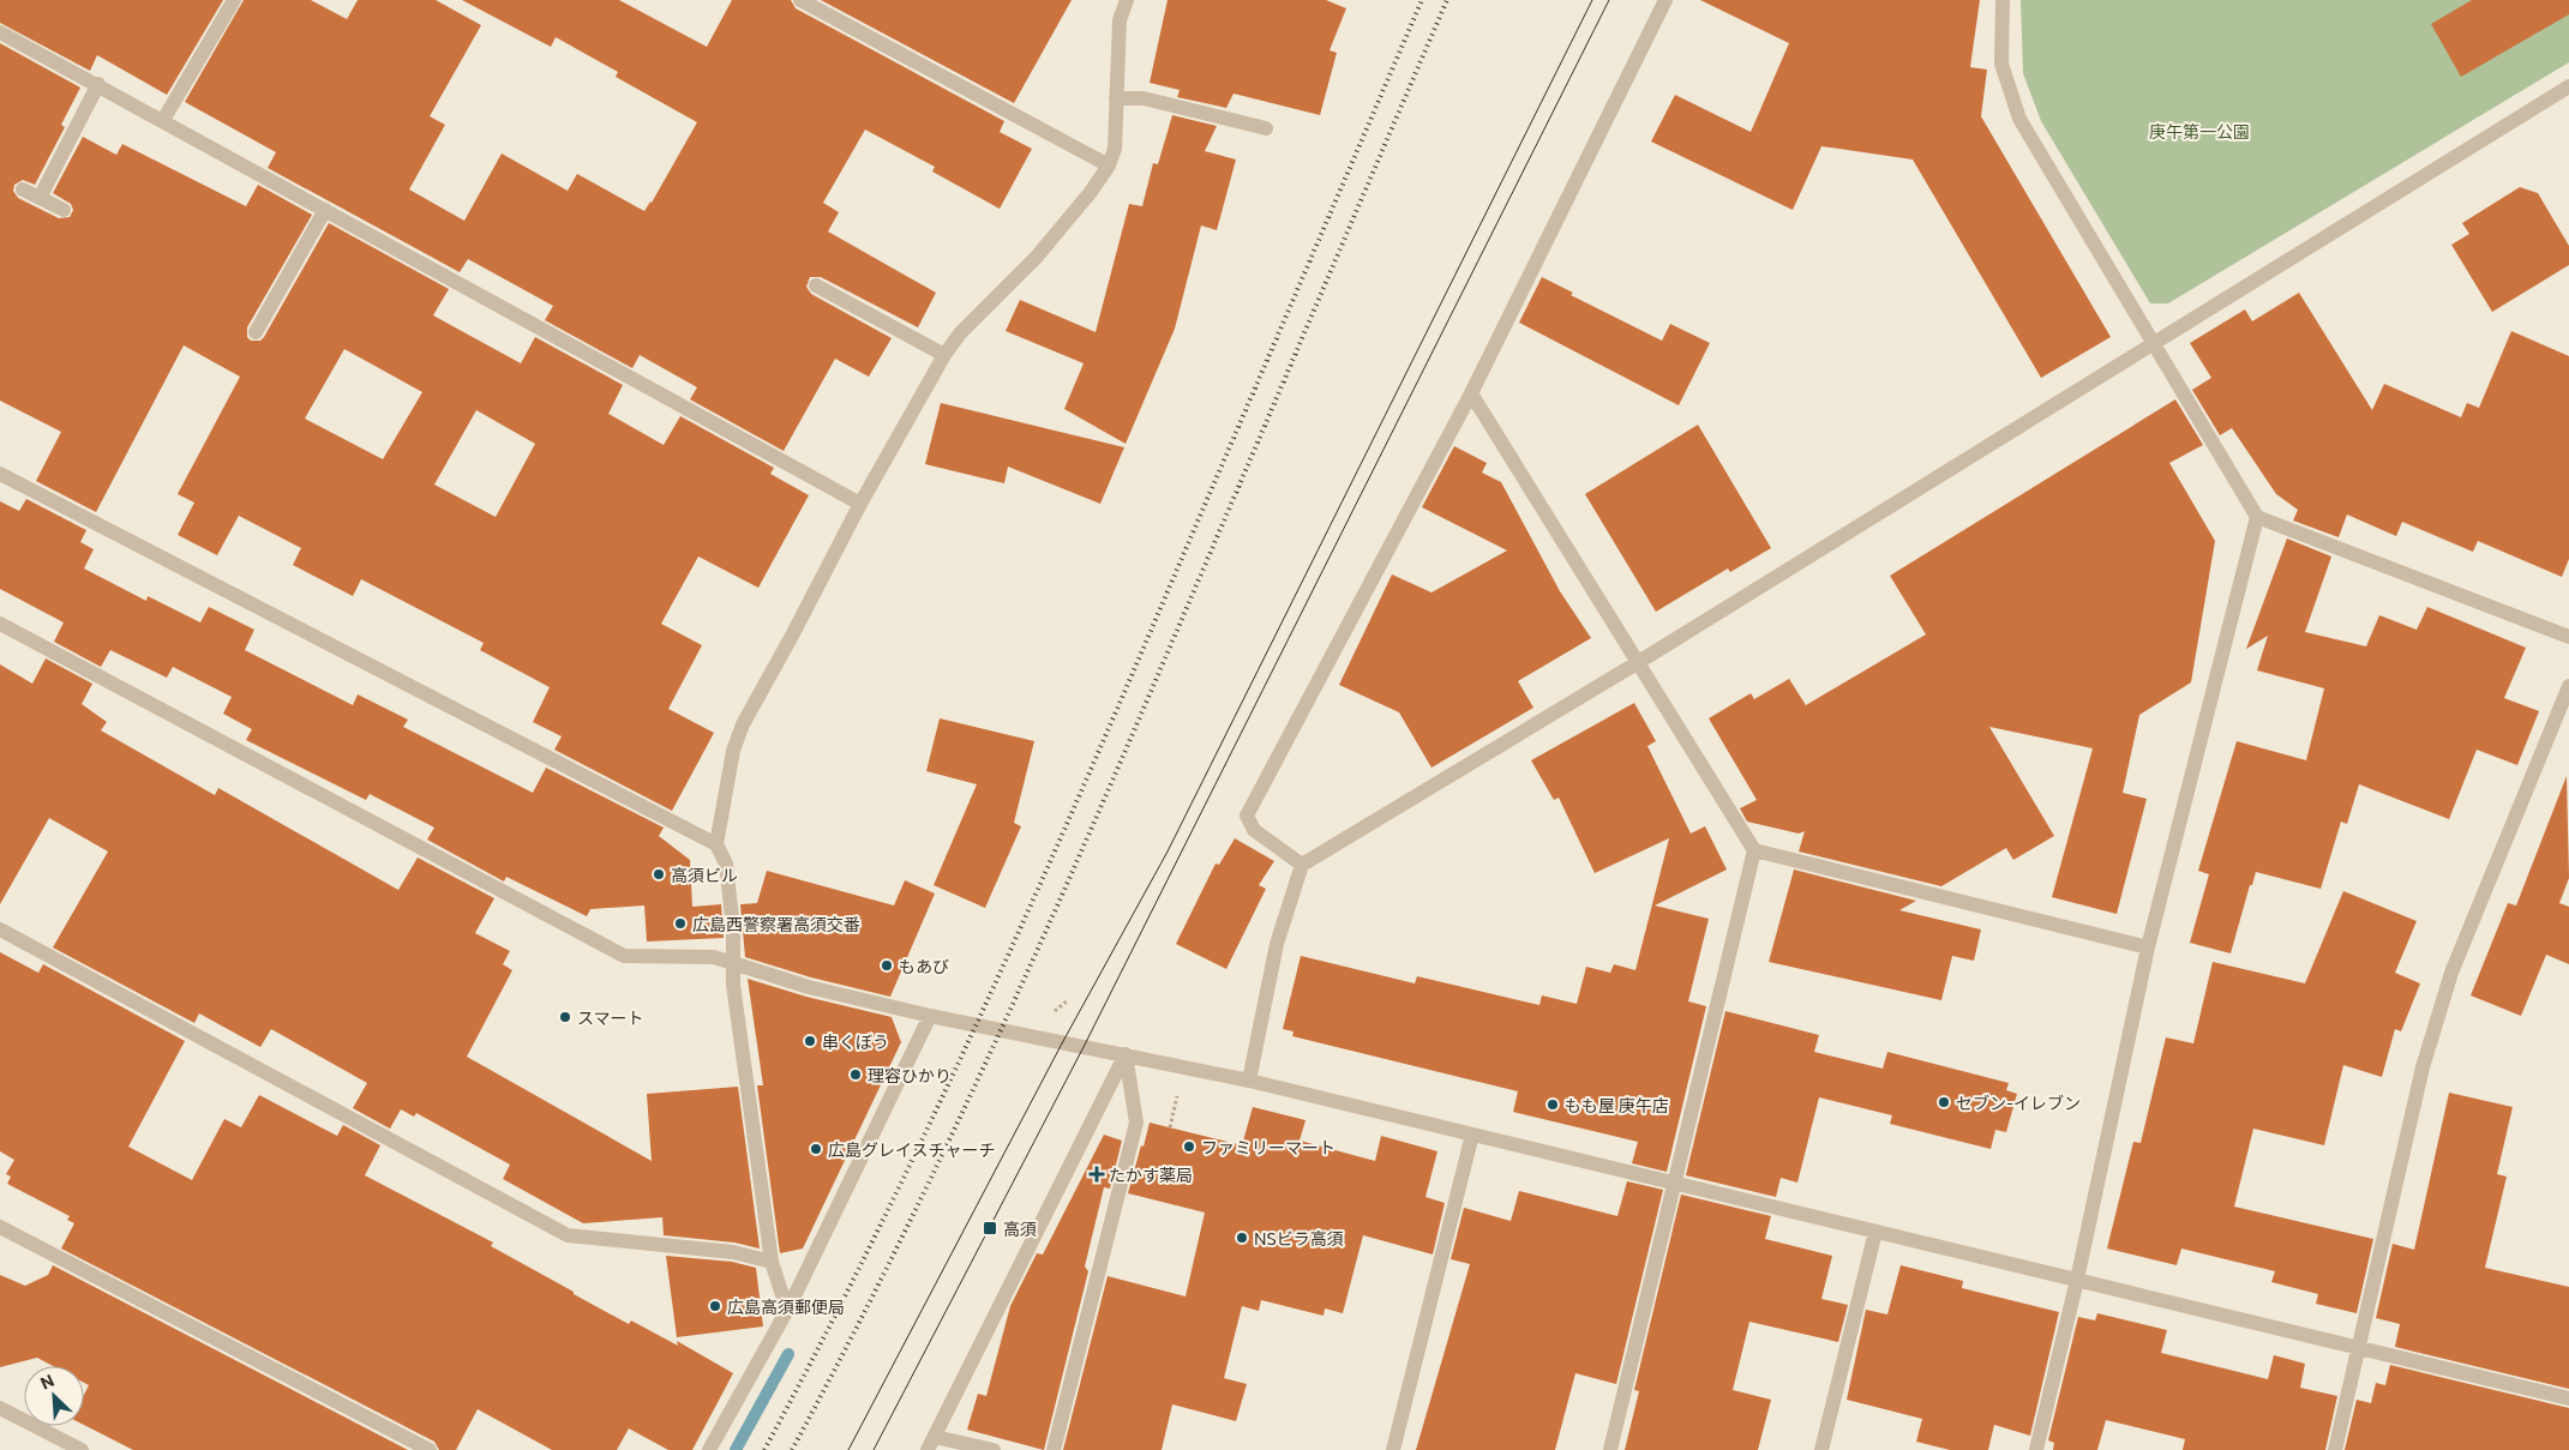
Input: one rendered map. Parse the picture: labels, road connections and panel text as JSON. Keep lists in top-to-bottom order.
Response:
{
  "parks": ["庚午第一公園"],
  "places": {
    "other": [
      "高須ビル",
      "広島西警察署高須交番",
      "もあび",
      "スマート",
      "串くぼう",
      "理容ひかり",
      "セブン-イレブン",
      "もも屋 庚午店",
      "ファミリーマート",
      "広島グレイスチャーチ",
      "NSビラ高須",
      "広島高須郵便局"
    ],
    "health": ["たかす薬局"],
    "transit": ["高須"]
  },
  "north": "top left"
}
